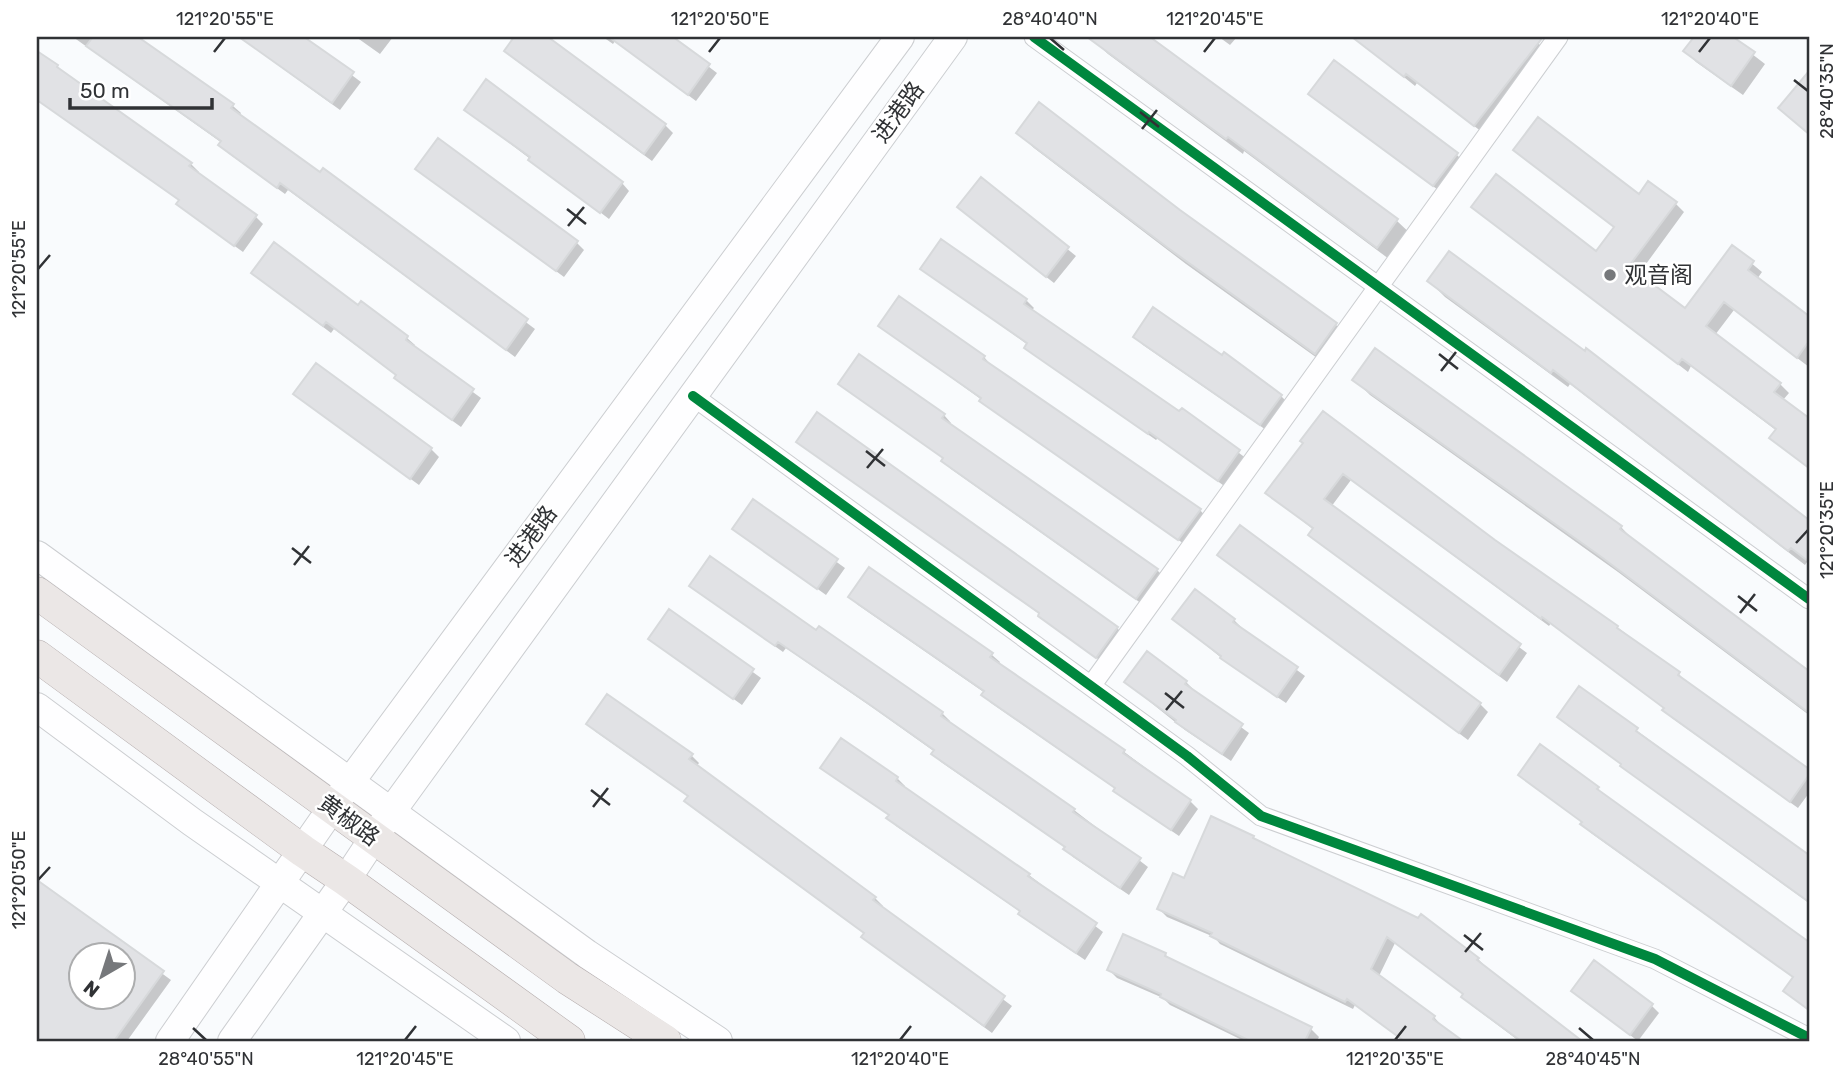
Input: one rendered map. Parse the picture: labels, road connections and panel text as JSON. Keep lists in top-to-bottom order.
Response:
{
  "streets": {
    "main road": ["进港路", "黄椒路"]
  },
  "crossings": [
    ["进港路", "黄椒路"]
  ],
  "places": ["观音阁"],
  "scale_bar": "50 m",
  "north": "bottom left",
  "coordinates": [
    "121°20'55\"E",
    "121°20'50\"E",
    "28°40'40\"N",
    "121°20'45\"E",
    "121°20'40\"E",
    "28°40'35\"N",
    "121°20'35\"E",
    "28°40'55\"N",
    "28°40'45\"N"
  ]
}
